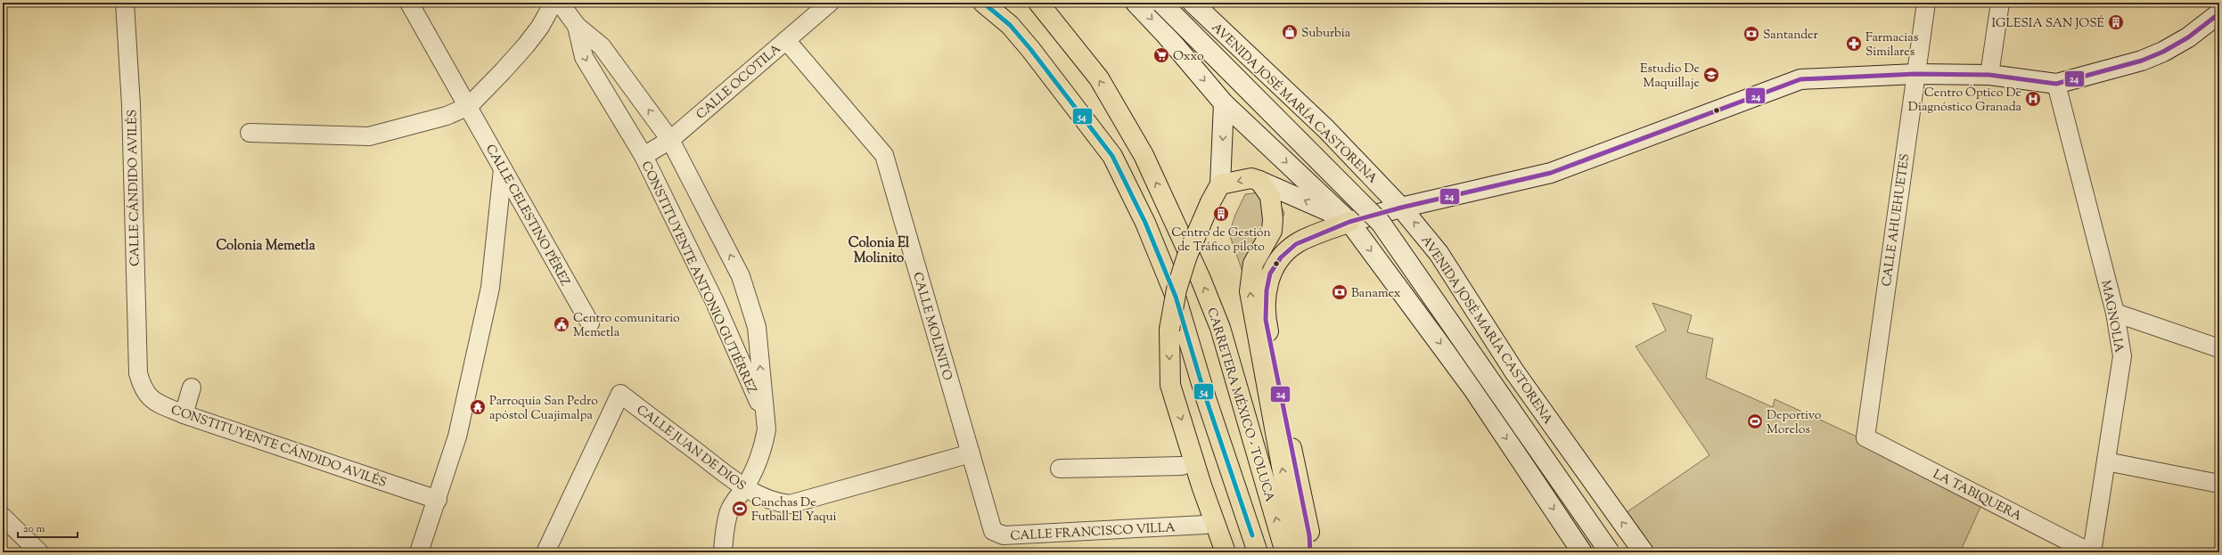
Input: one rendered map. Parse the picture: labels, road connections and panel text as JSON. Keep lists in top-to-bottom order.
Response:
{
  "streets": {
    "main road": ["CARRETERA MÉXICO - TOLUCA"],
    "street": [
      "CALLE OCOTILA",
      "AVENIDA JOSÉ MARÍA CASTORENA",
      "CALLE CÁNDIDO AVILÉS",
      "CALLE CELESTINO PÉREZ",
      "CALLE AHUEHUETES",
      "CONSTITUYENTE ANTONIO GUTIÉRREZ",
      "MAGNOLIA",
      "CALLE MOLINITO",
      "CONSTITUYENTE CÁNDIDO AVILÉS",
      "CALLE JUAN DE DIOS",
      "LA TABIQUERA",
      "CALLE FRANCISCO VILLA"
    ]
  },
  "crossings": [
    ["CALLE OCOTILA", "CONSTITUYENTE ANTONIO GUTIÉRREZ"],
    ["CALLE OCOTILA", "CALLE MOLINITO"],
    ["CALLE CÁNDIDO AVILÉS", "CONSTITUYENTE CÁNDIDO AVILÉS"],
    ["CALLE AHUEHUETES", "LA TABIQUERA"],
    ["CONSTITUYENTE ANTONIO GUTIÉRREZ", "CALLE JUAN DE DIOS"],
    ["MAGNOLIA", "LA TABIQUERA"],
    ["CALLE MOLINITO", "CALLE JUAN DE DIOS"],
    ["CALLE MOLINITO", "CALLE FRANCISCO VILLA"]
  ],
  "districts": ["Colonia El Molinito", "Colonia Memetla"],
  "places": {
    "building": ["IGLESIA SAN JOSÉ", "Centro de Gestión de Tráfico piloto"],
    "shop": ["Suburbia"],
    "bank": ["Santander", "Banamex"],
    "pharmacy": ["Farmacias Similares"],
    "supermarket": ["Oxxo"],
    "school or university": ["Estudio De Maquillaje"],
    "hospital": ["Centro Óptico De Diagnóstico Granada"],
    "public building": ["Centro comunitario Memetla"],
    "temple": ["Parroquia San Pedro apóstol Cuajimalpa"],
    "sports": ["Deportivo Morelos", "Canchas De Futball El Yaqui"]
  },
  "lines": ["transit line 54", "transit line 24"],
  "scale_bar": "20 m"
}
